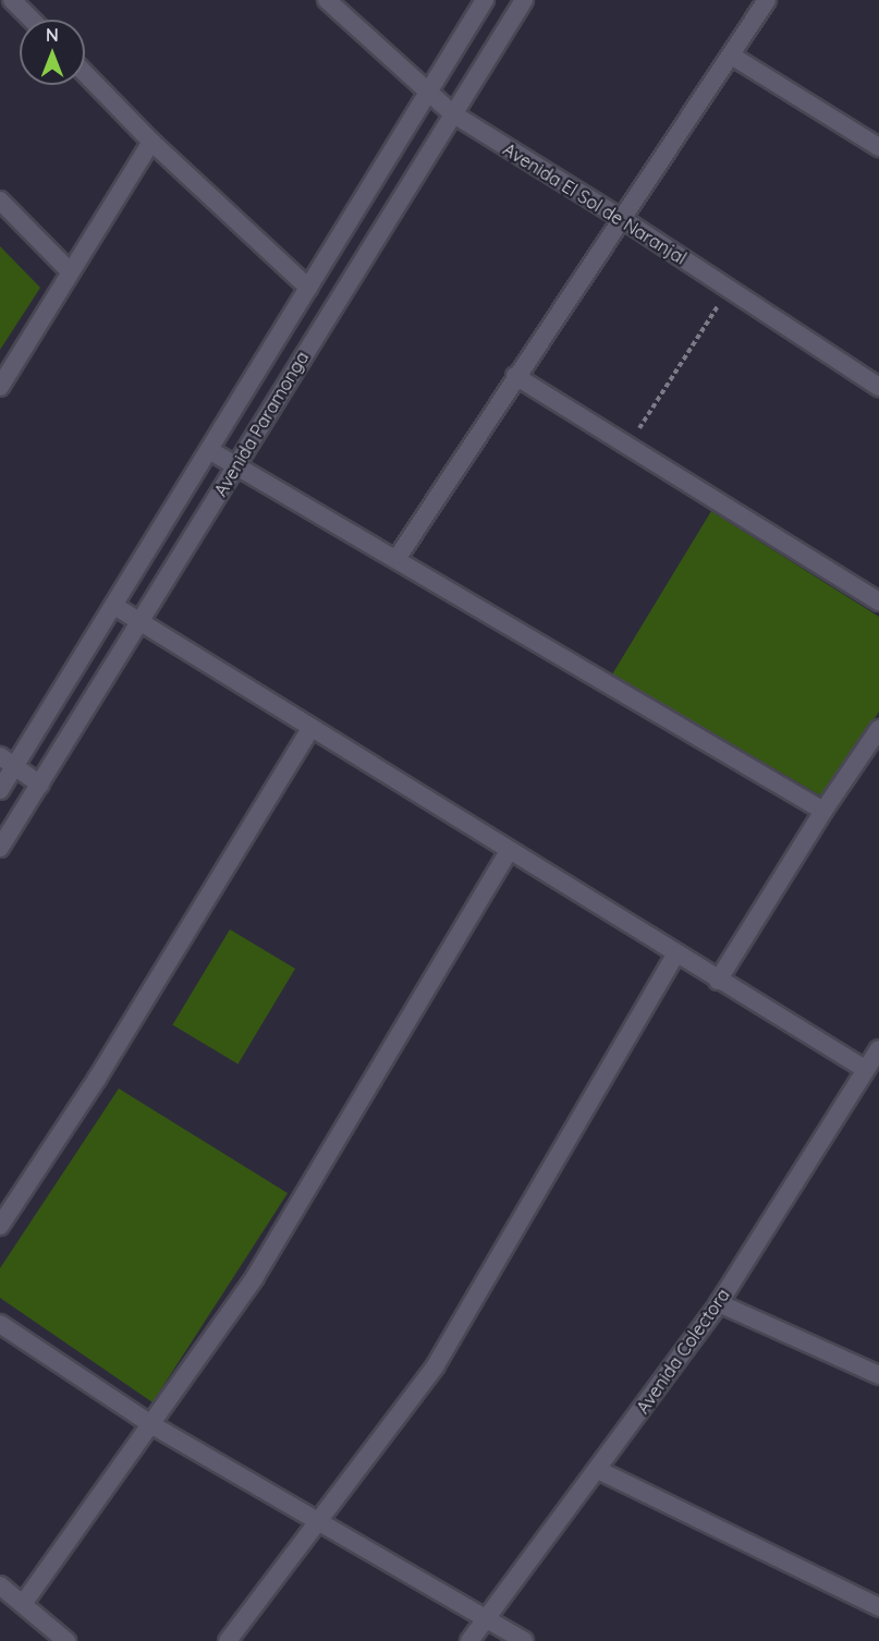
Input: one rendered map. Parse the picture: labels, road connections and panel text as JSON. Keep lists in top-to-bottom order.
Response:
{
  "streets": {
    "street": ["Avenida El Sol de Naranjal", "Avenida Paramonga", "Avenida Colectora"]
  },
  "crossings": [
    ["Avenida El Sol de Naranjal", "Avenida Paramonga"]
  ],
  "north": "top"
}
